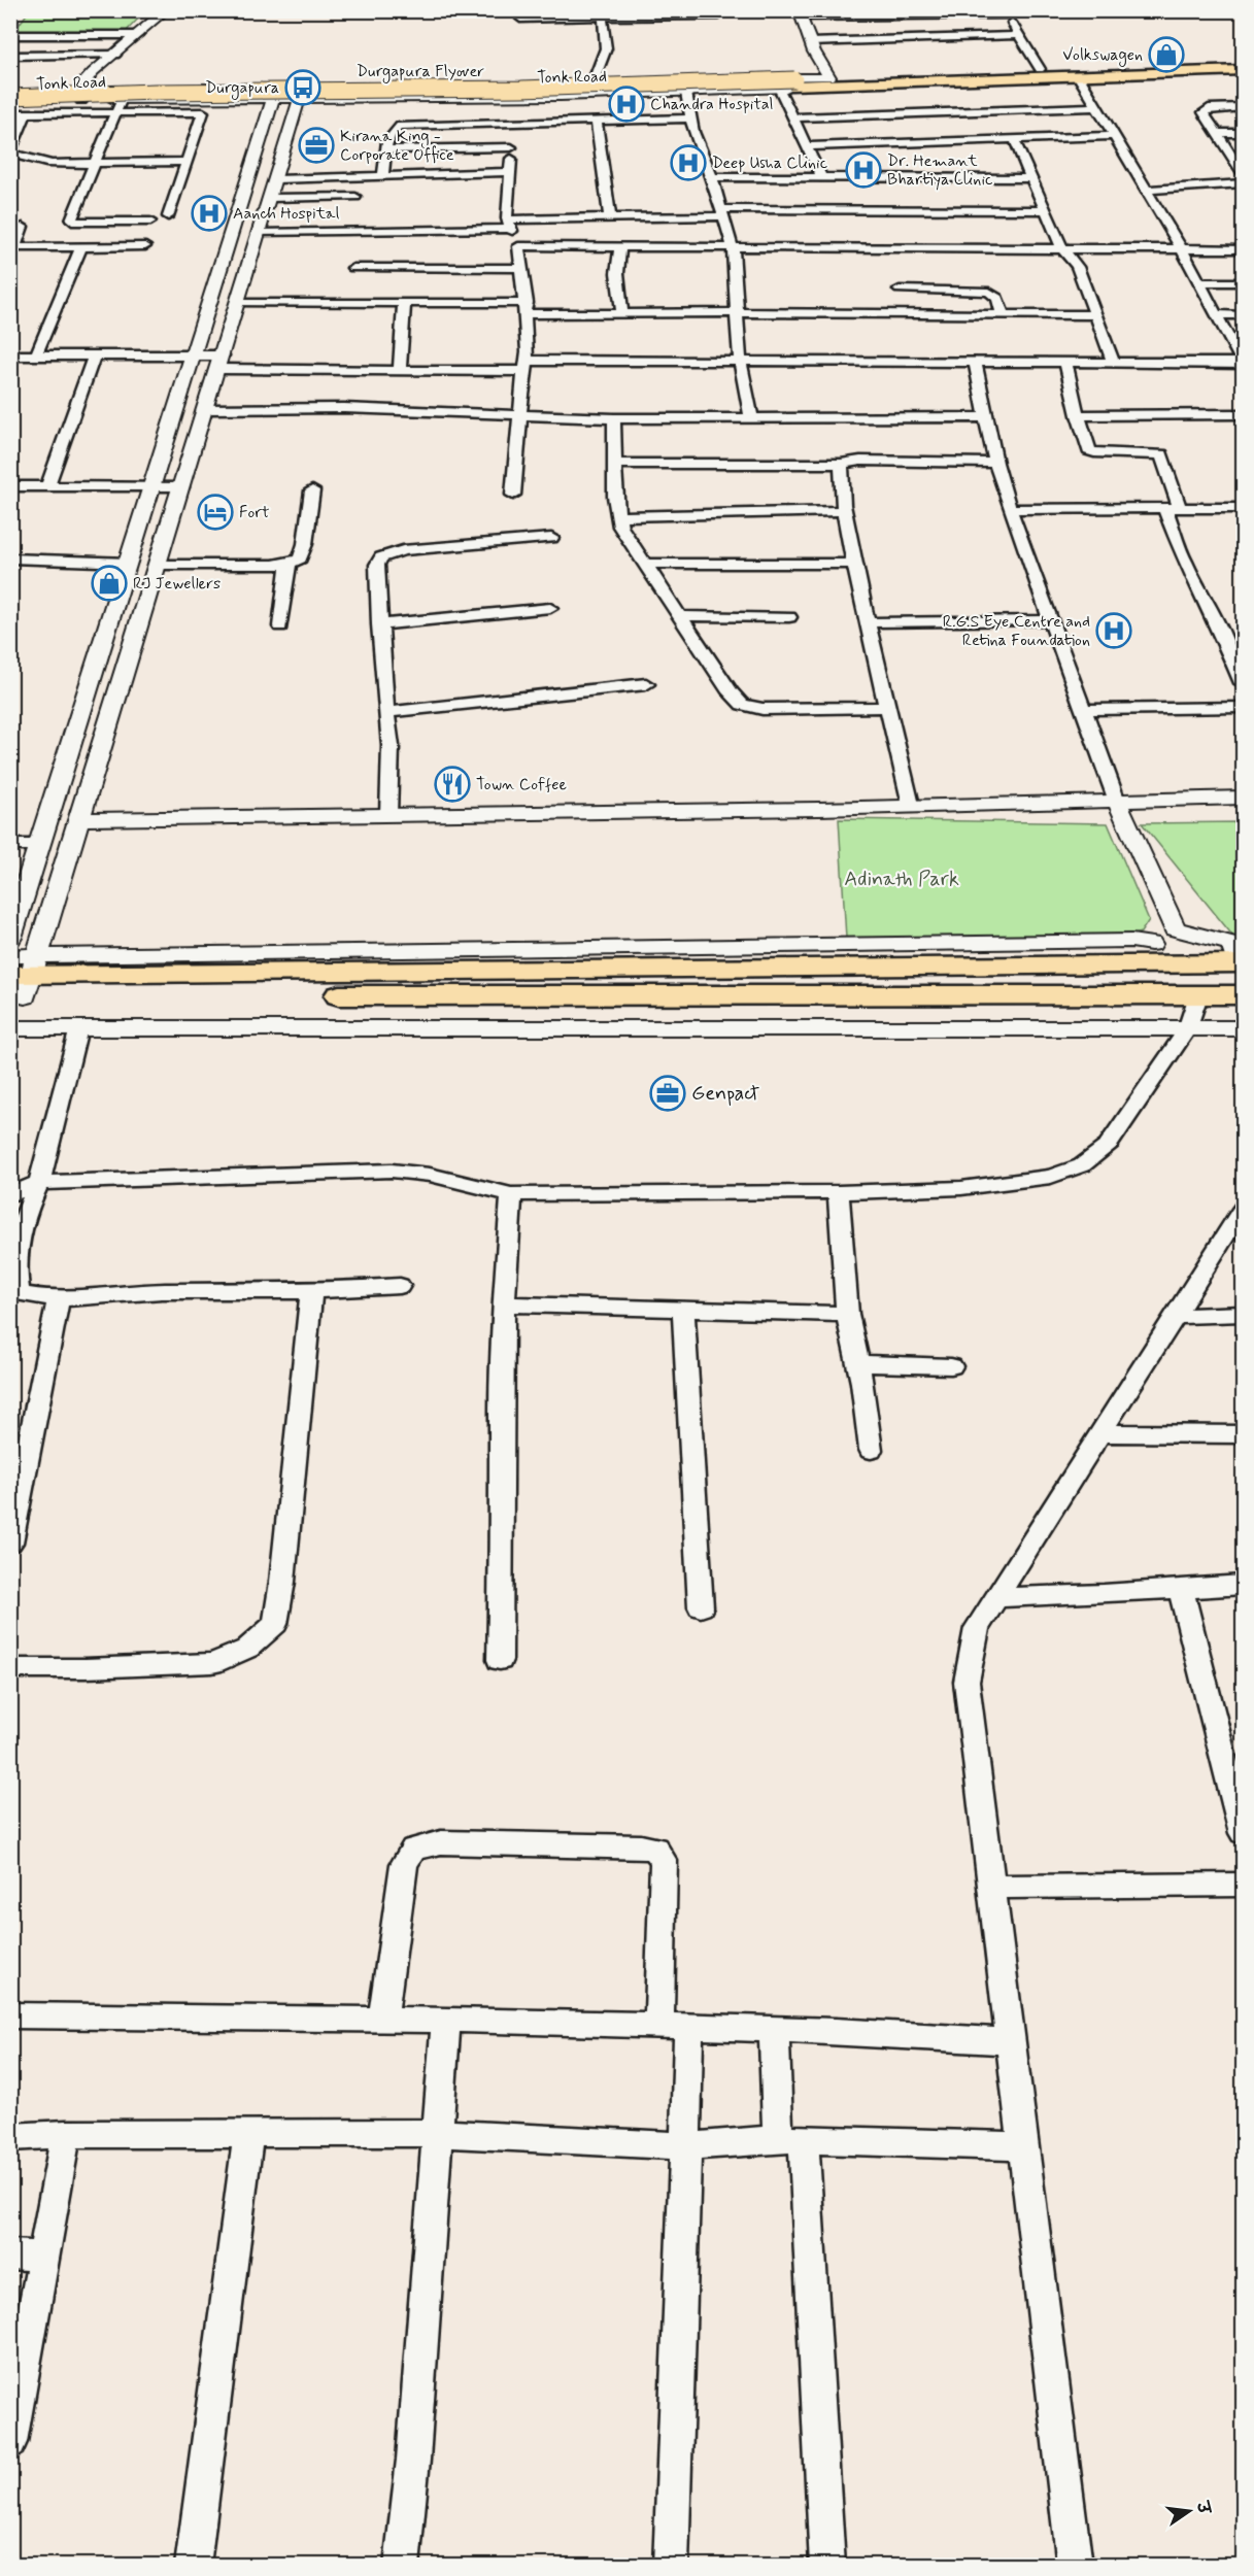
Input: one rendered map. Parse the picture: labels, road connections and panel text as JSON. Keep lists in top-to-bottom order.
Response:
{
  "streets": {
    "main road": ["Durgapura Flyover", "Tonk Road"]
  },
  "crossings": [
    ["Durgapura Flyover", "Tonk Road"]
  ],
  "parks": ["Adinath Park"],
  "places": {
    "shop": ["Volkswagen", "RJ Jewellers"],
    "bus stop": ["Durgapura"],
    "hospital": [
      "Chandra Hospital",
      "Deep Usha Clinic",
      "Dr. Hemant Bhartiya Clinic",
      "Aanch Hospital",
      "R.G.S Eye Centre and Retina Foundation"
    ],
    "office": ["Kirana King - Corporate Office", "Genpact"],
    "hotel": ["Fort"],
    "restaurant": ["Town Coffee"]
  },
  "north": "right"
}
